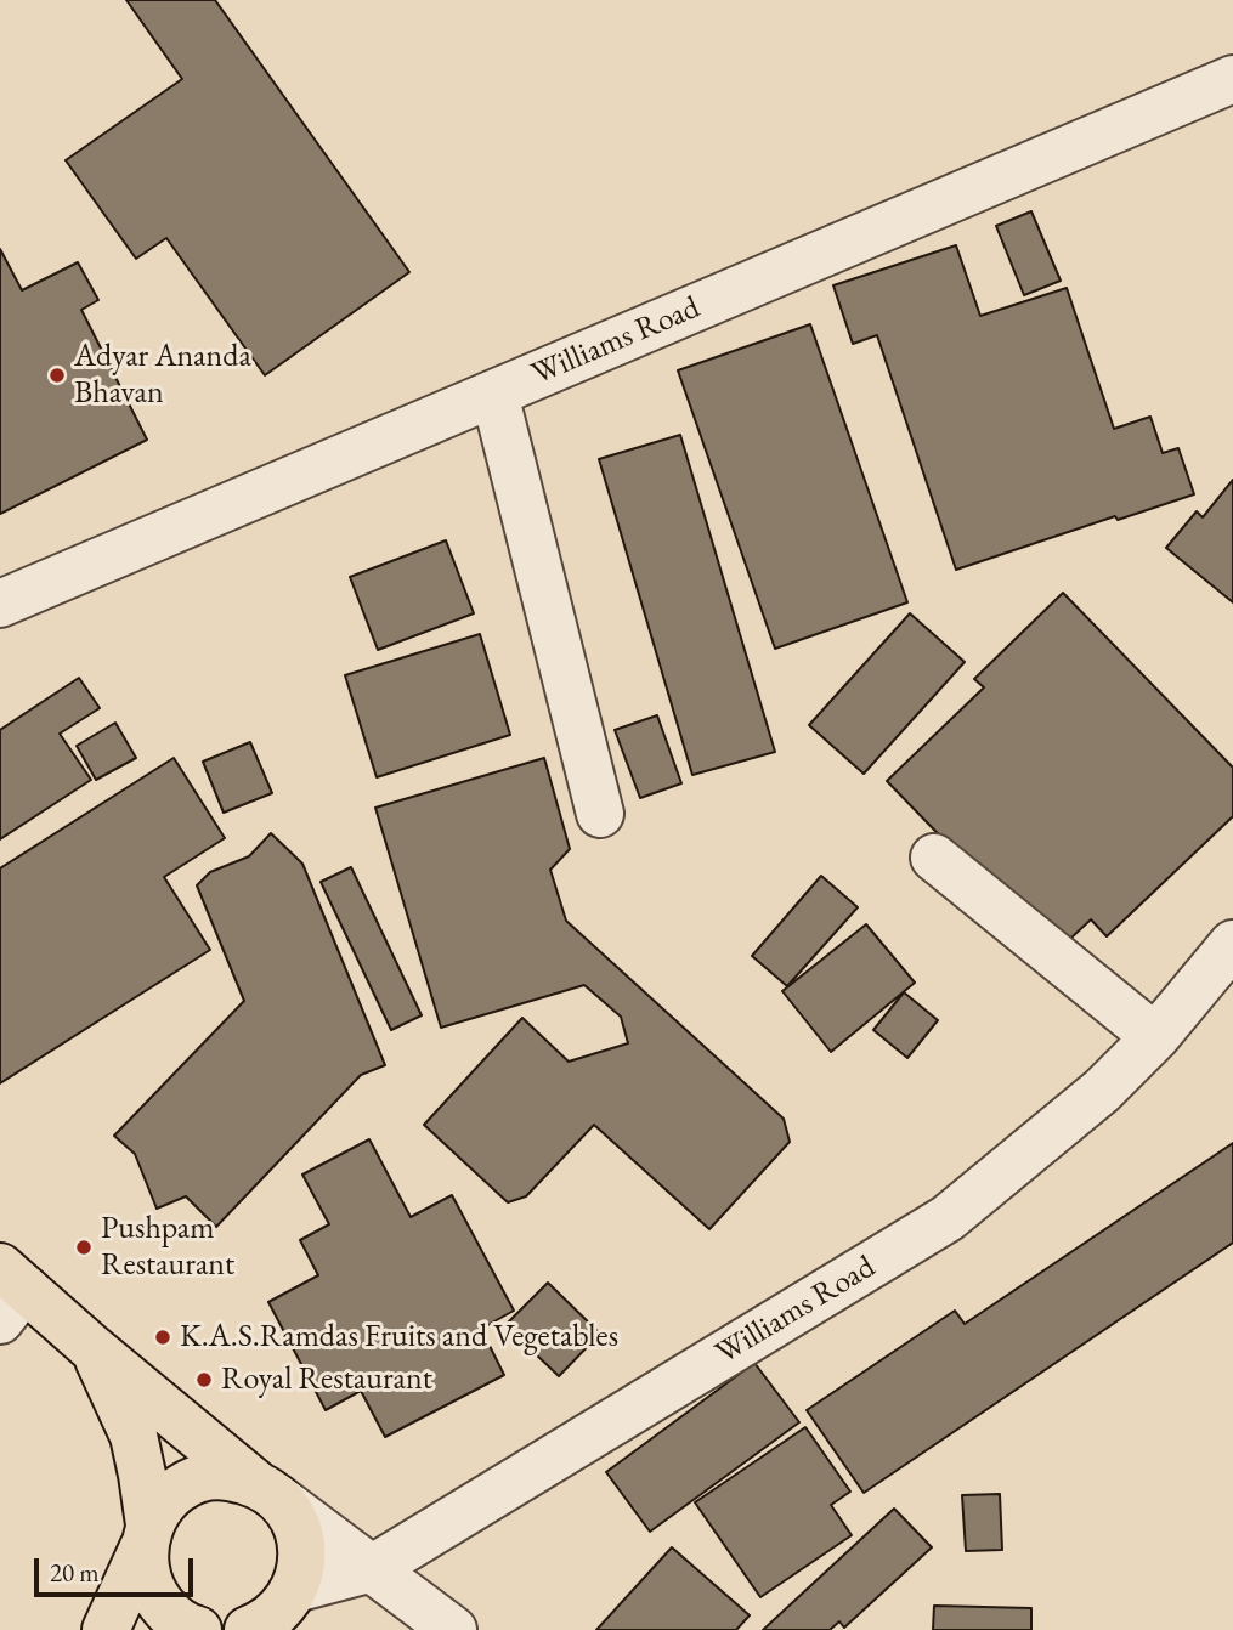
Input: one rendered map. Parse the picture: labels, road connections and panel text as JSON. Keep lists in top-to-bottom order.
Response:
{
  "streets": {
    "street": ["Williams Road"]
  },
  "places": [
    "Adyar Ananda Bhavan",
    "Pushpam Restaurant",
    "K.A.S.Ramdas Fruits and Vegetables",
    "Royal Restaurant"
  ],
  "scale_bar": "20 m"
}
